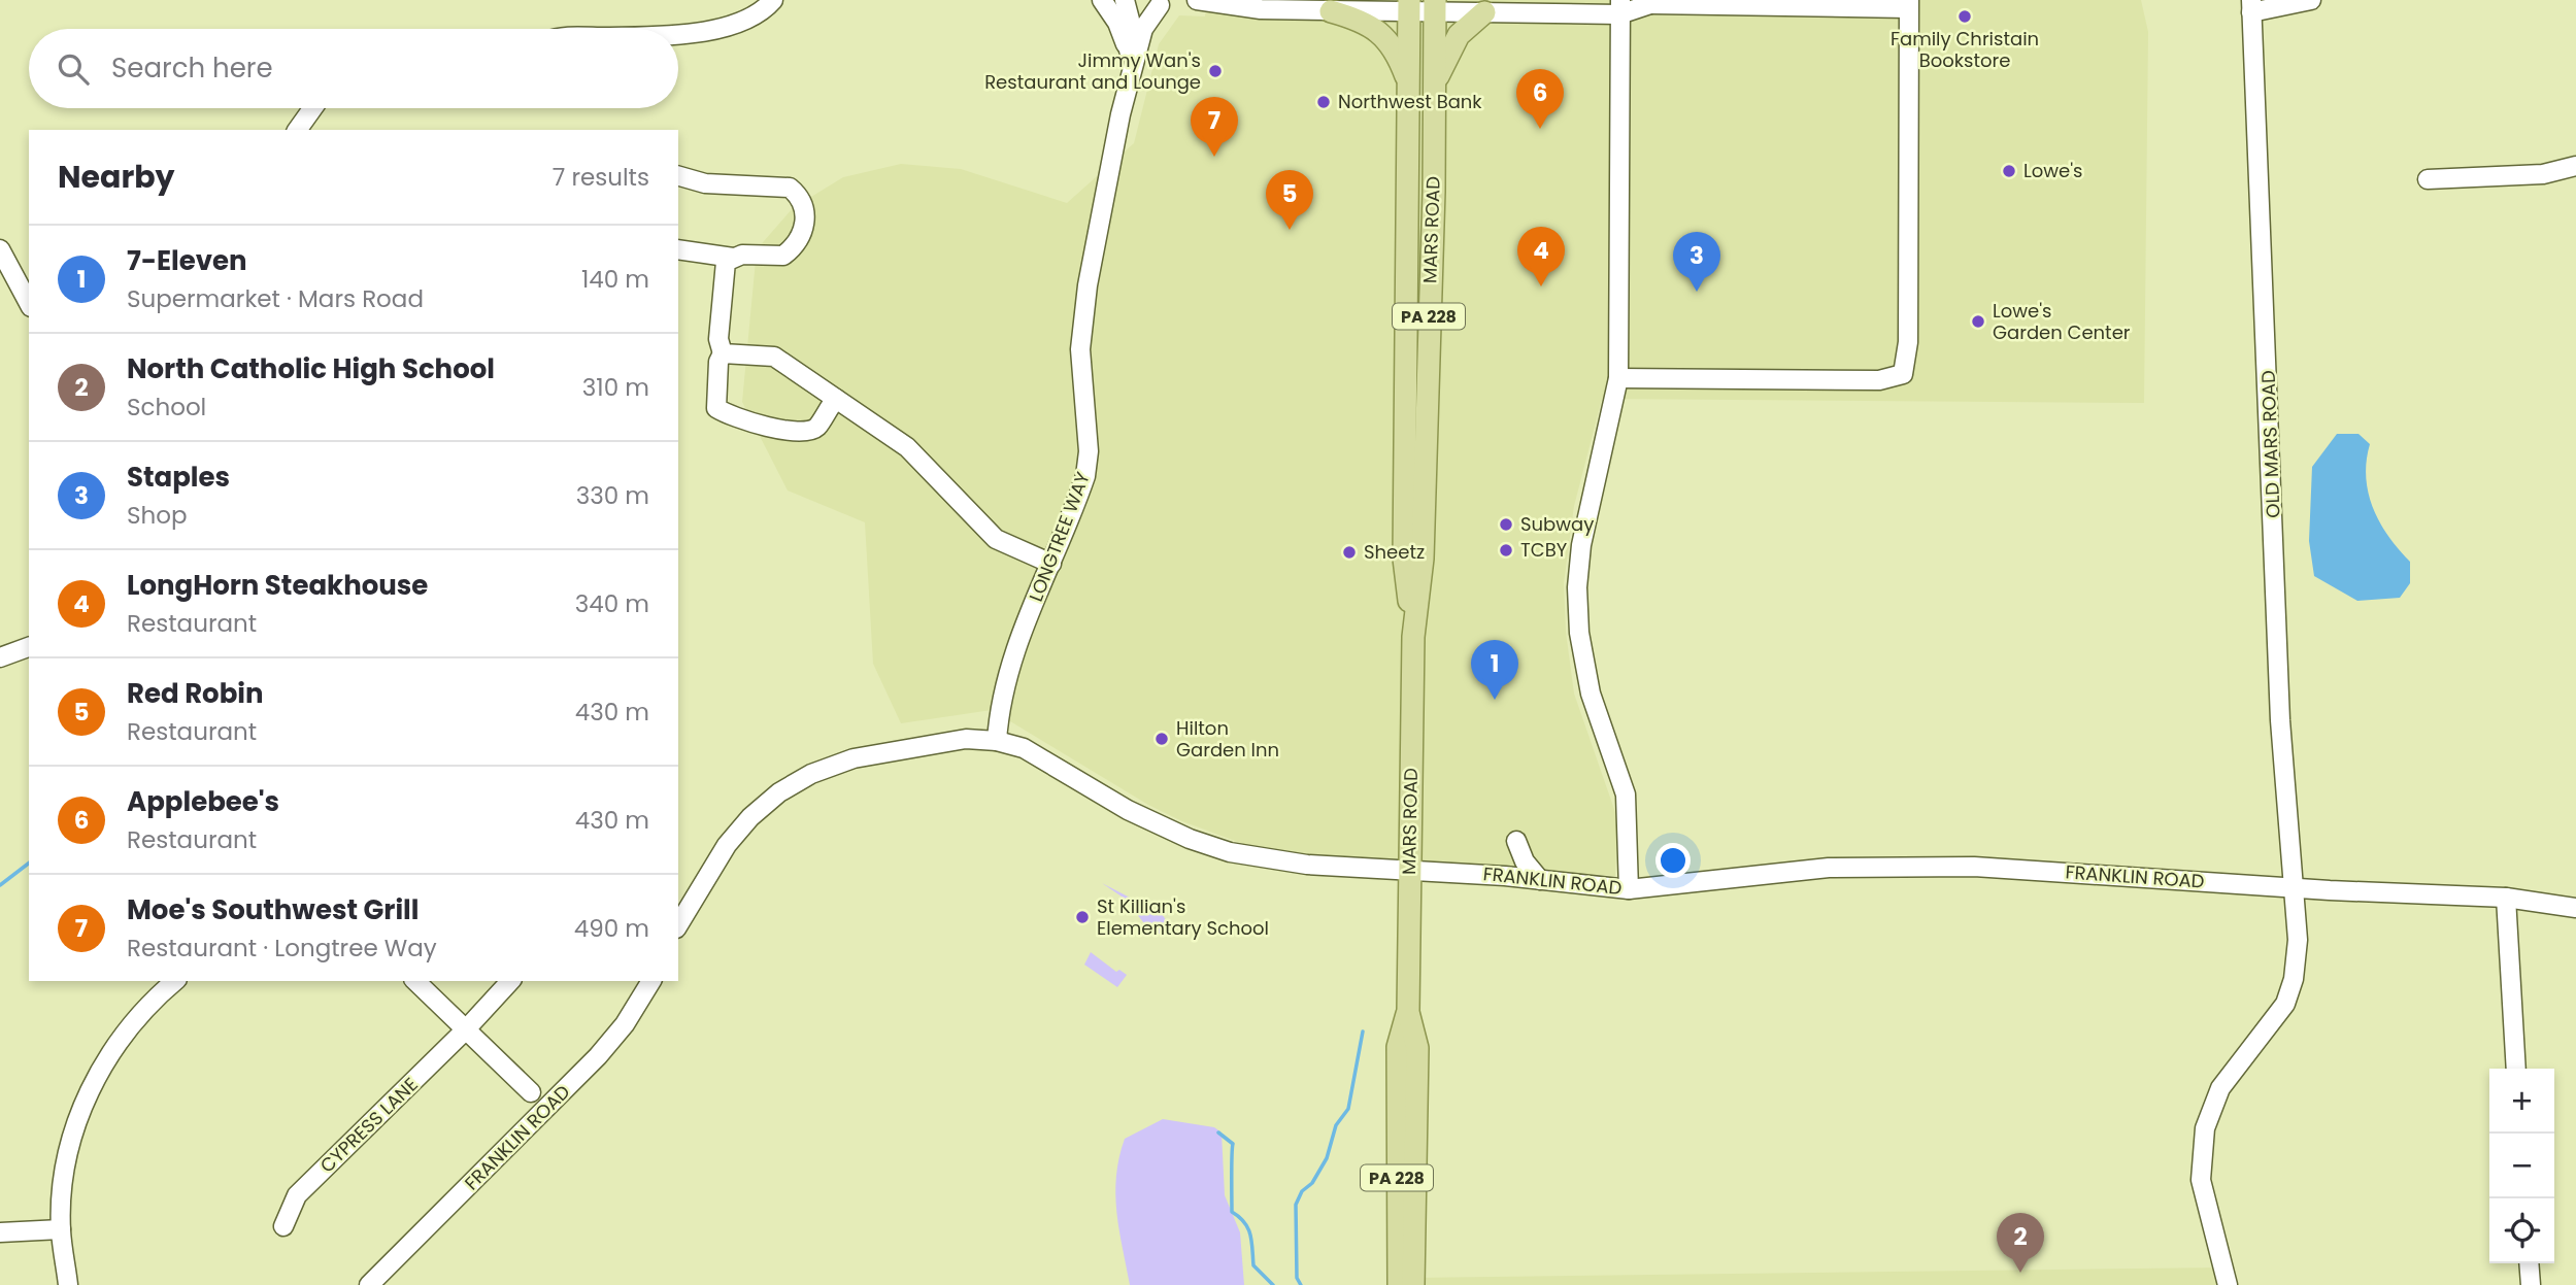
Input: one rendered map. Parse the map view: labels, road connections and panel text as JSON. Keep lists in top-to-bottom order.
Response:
{
  "streets": {
    "main road": ["MARS ROAD", "PA 228"],
    "street": [
      "OLD MARS ROAD",
      "LONGTREE WAY",
      "FRANKLIN ROAD",
      "CYPRESS LANE"
    ]
  },
  "crossings": [
    ["MARS ROAD", "FRANKLIN ROAD"],
    ["OLD MARS ROAD", "FRANKLIN ROAD"],
    ["LONGTREE WAY", "FRANKLIN ROAD"]
  ],
  "places": [
    "Family Christain Bookstore",
    "Jimmy Wan's Restaurant and Lounge",
    "Northwest Bank",
    "Lowe's",
    "Lowe's Garden Center",
    "Subway",
    "TCBY",
    "Sheetz",
    "Hilton Garden Inn",
    "St Killian's Elementary School"
  ],
  "page": {
    "search": "Search here",
    "pins": [
      "6",
      "7",
      "5",
      "4",
      "3",
      "1",
      "2"
    ],
    "heading": ["Nearby", "7 results"],
    "list": [
      {
        "mark": "1",
        "name": "7-Eleven",
        "note": "Supermarket · Mars Road",
        "value": "140 m"
      },
      {
        "mark": "2",
        "name": "North Catholic High School",
        "note": "School",
        "value": "310 m"
      },
      {
        "mark": "3",
        "name": "Staples",
        "note": "Shop",
        "value": "330 m"
      },
      {
        "mark": "4",
        "name": "LongHorn Steakhouse",
        "note": "Restaurant",
        "value": "340 m"
      },
      {
        "mark": "5",
        "name": "Red Robin",
        "note": "Restaurant",
        "value": "430 m"
      },
      {
        "mark": "6",
        "name": "Applebee's",
        "note": "Restaurant",
        "value": "430 m"
      },
      {
        "mark": "7",
        "name": "Moe's Southwest Grill",
        "note": "Restaurant · Longtree Way",
        "value": "490 m"
      }
    ],
    "map_buttons": ["+", "−"]
  }
}
